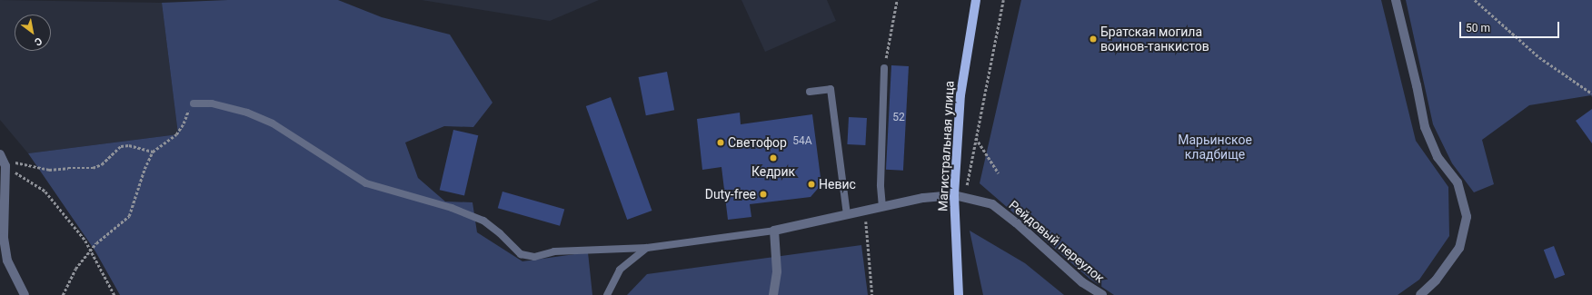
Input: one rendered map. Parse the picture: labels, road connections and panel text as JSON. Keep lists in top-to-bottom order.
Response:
{
  "streets": {
    "main road": ["Магистральная улица"],
    "street": ["Рейдовый переулок"]
  },
  "crossings": [
    ["Магистральная улица", "Рейдовый переулок"]
  ],
  "parks": ["Марьинское кладбище"],
  "places": [
    "Братская могила воинов-танкистов",
    "Светофор",
    "Кедрик",
    "Невис",
    "Duty-free"
  ],
  "house_numbers": ["52", "54А"],
  "scale_bar": "50 m",
  "north": "bottom right"
}
